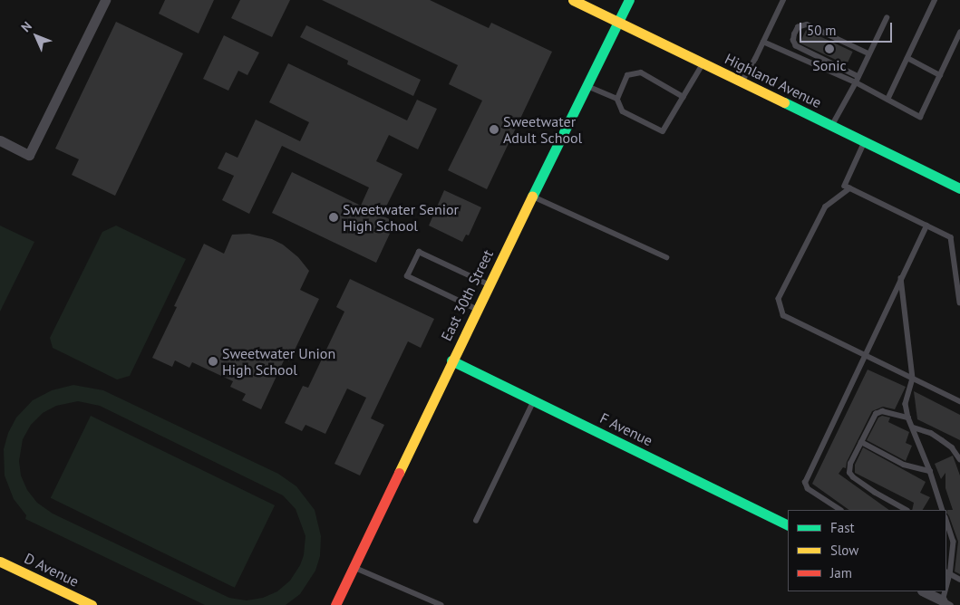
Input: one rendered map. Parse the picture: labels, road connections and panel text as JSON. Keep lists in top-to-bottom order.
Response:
{
  "streets": {
    "main road": [
      "Highland Avenue",
      "East 30th Street",
      "F Avenue",
      "D Avenue"
    ]
  },
  "crossings": [
    ["Highland Avenue", "East 30th Street"],
    ["East 30th Street", "F Avenue"]
  ],
  "places": [
    "Sonic",
    "Sweetwater Adult School",
    "Sweetwater Senior High School",
    "Sweetwater Union High School"
  ],
  "legend": ["Fast", "Slow", "Jam"],
  "scale_bar": "50 m",
  "north": "top left"
}
